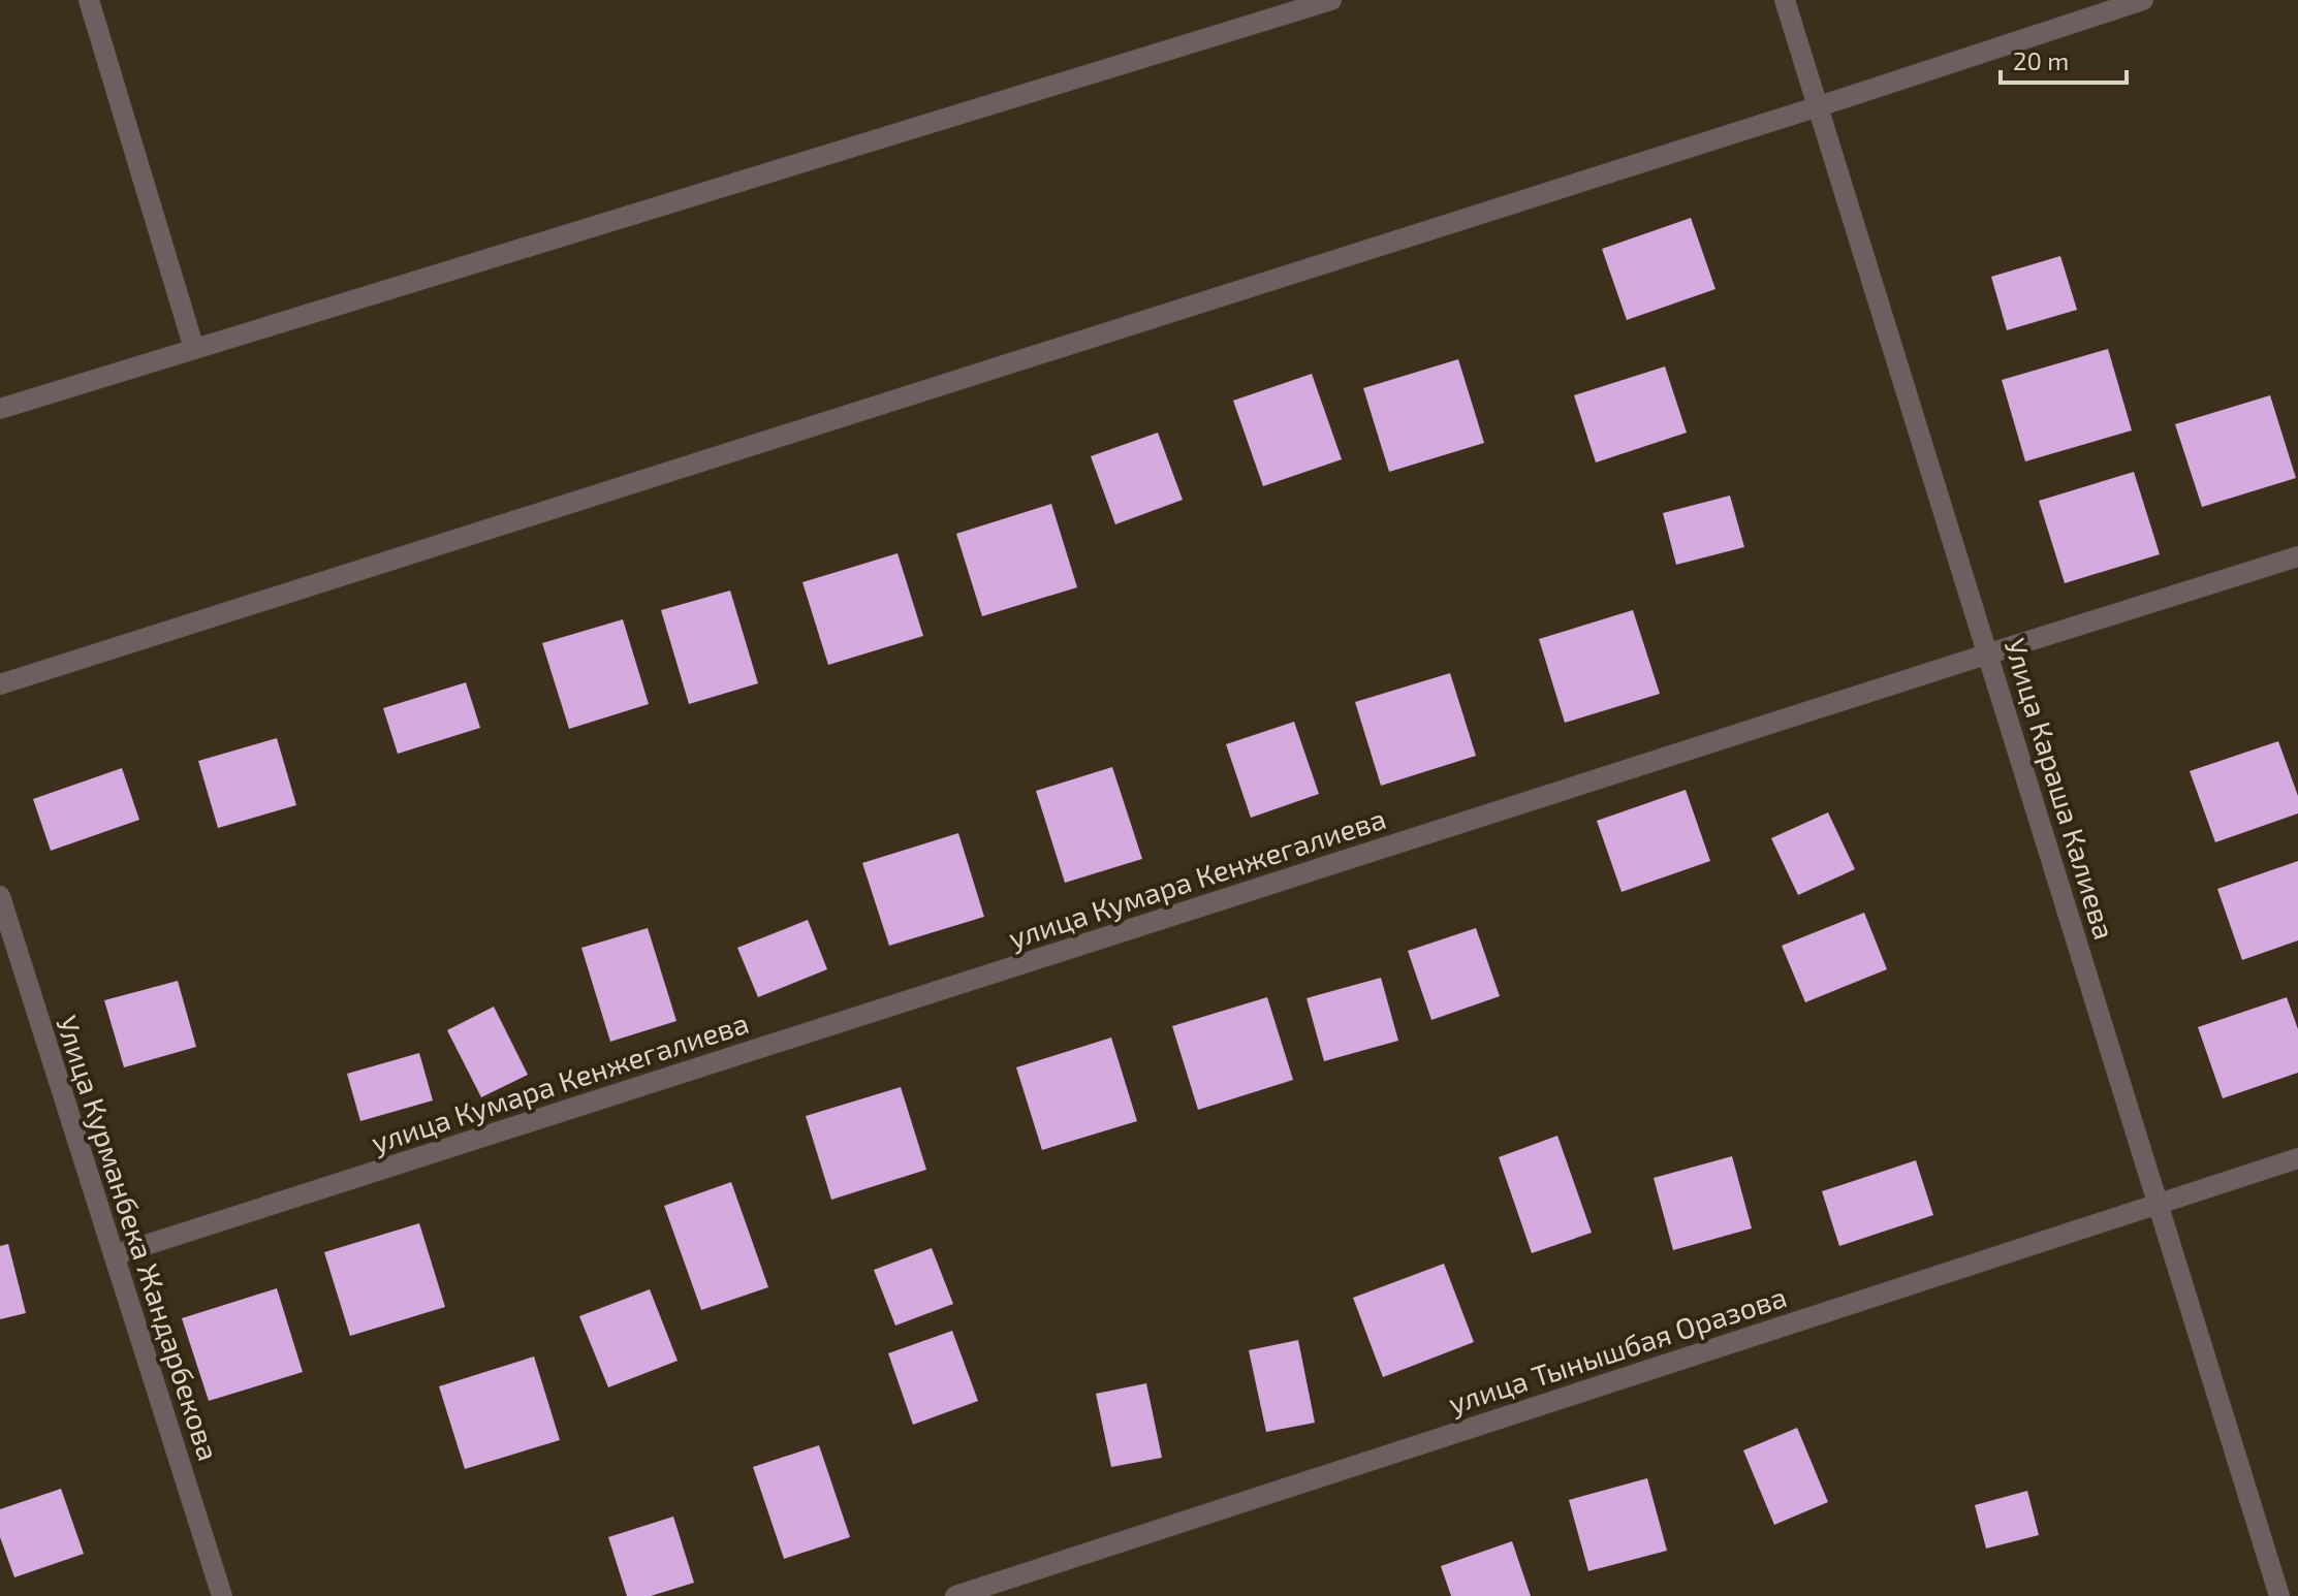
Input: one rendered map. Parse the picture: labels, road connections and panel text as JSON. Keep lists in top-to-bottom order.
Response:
{
  "streets": {
    "street": [
      "Улица Караша Калиева",
      "улица Кумара Кенжегалиева",
      "Улица Курманбека Жандарбекова",
      "улица Тынышбая Оразова"
    ]
  },
  "crossings": [
    ["Улица Караша Калиева", "улица Кумара Кенжегалиева"],
    ["Улица Караша Калиева", "улица Тынышбая Оразова"],
    ["улица Кумара Кенжегалиева", "Улица Курманбека Жандарбекова"]
  ],
  "scale_bar": "20 m"
}
